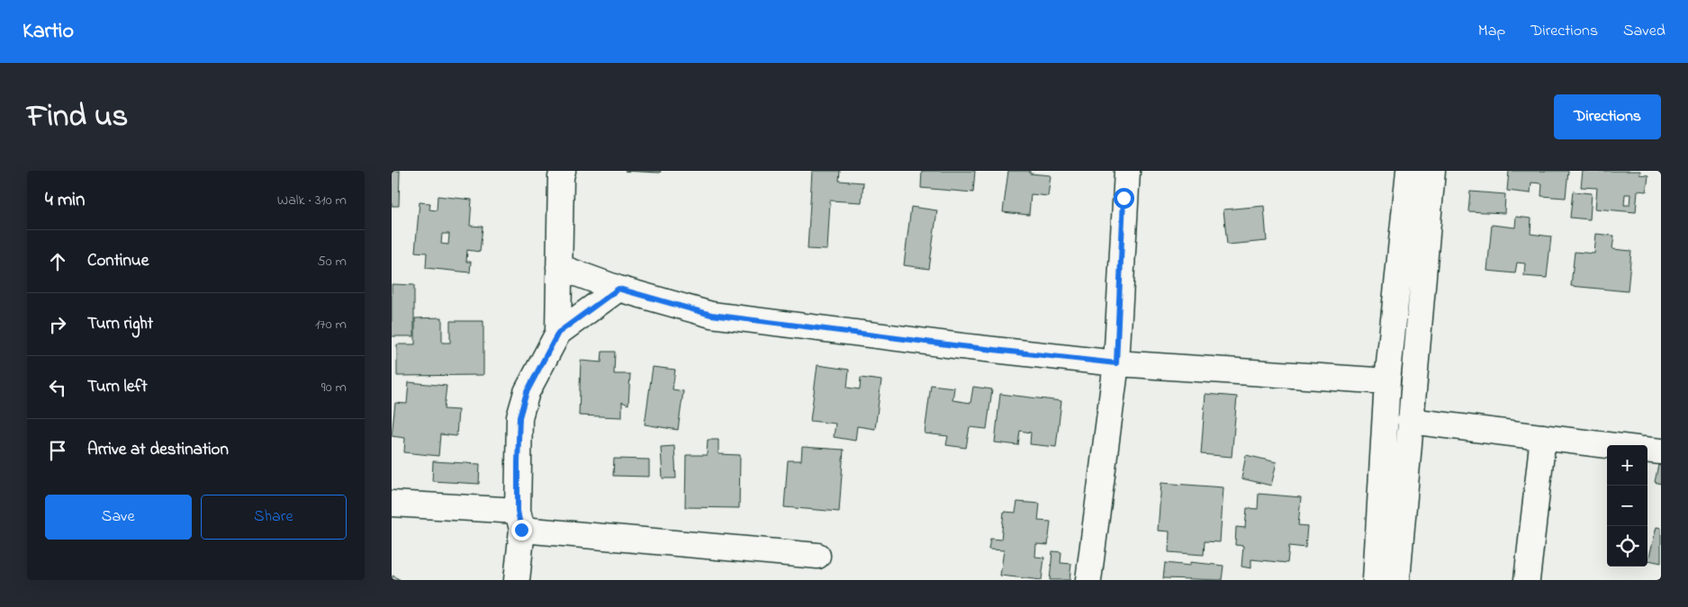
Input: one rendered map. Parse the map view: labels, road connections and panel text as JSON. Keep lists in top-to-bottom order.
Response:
{
  "page": {
    "header": "Kartio",
    "nav": ["Map", "Directions", "Saved"],
    "title": "Find us",
    "buttons": [
      "Directions",
      ["Save", "Share"]
    ],
    "heading": ["4 min", "Walk · 310 m"],
    "list": [
      ["Continue", "50 m"],
      ["Turn right", "170 m"],
      ["Turn left", "90 m"],
      "Arrive at destination"
    ],
    "map_buttons": ["+", "−"]
  }
}
